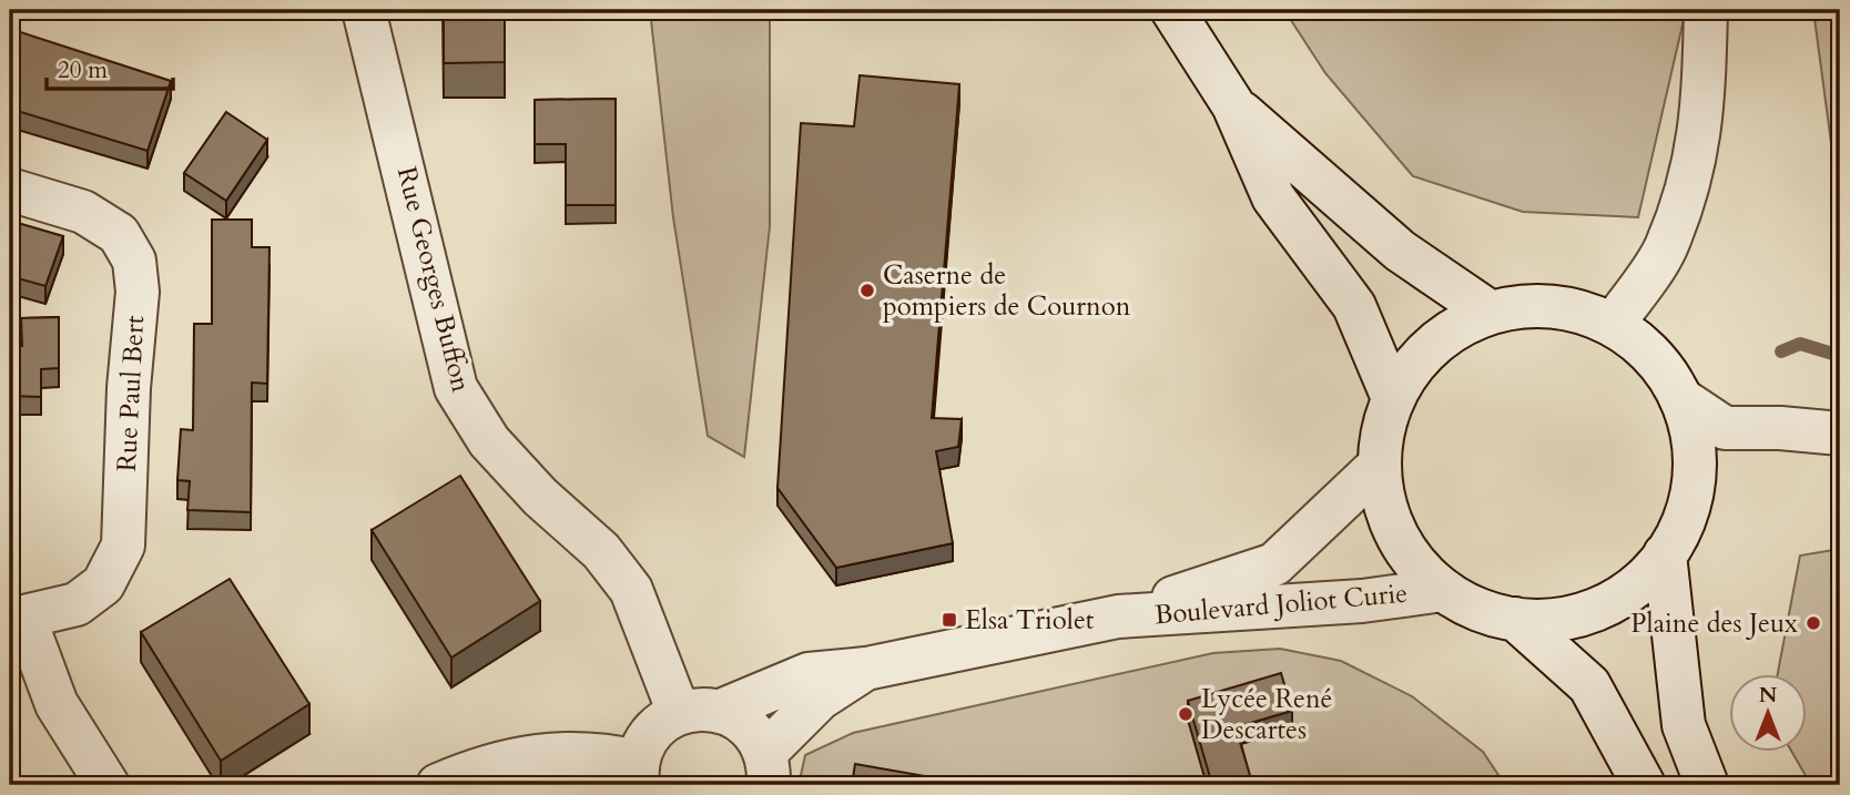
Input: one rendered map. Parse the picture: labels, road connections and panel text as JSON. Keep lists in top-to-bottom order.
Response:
{
  "streets": {
    "street": ["Rue Georges Buffon", "Rue Paul Bert", "Boulevard Joliot Curie"]
  },
  "crossings": [
    ["Rue Georges Buffon", "Boulevard Joliot Curie"]
  ],
  "places": {
    "other": ["Caserne de pompiers de Cournon", "Plaine des Jeux", "Lycée René Descartes"],
    "transit": ["Elsa Triolet"]
  },
  "scale_bar": "20 m",
  "north": "top"
}
